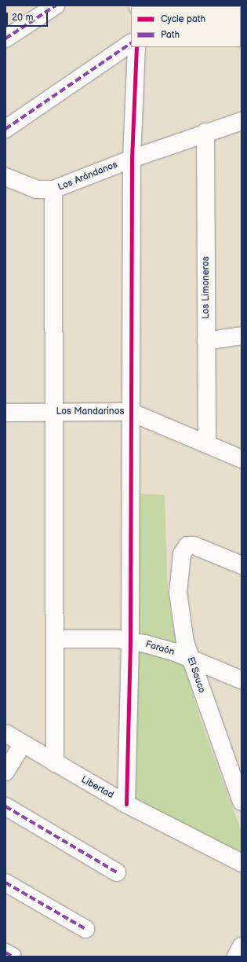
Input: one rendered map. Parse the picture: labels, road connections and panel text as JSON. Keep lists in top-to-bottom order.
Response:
{
  "streets": {
    "street": [
      "Los Arándanos",
      "Los Limoneros",
      "Los Mandarinos",
      "Faraón",
      "El Sauco",
      "Libertad"
    ]
  },
  "crossings": [
    ["Los Arándanos", "Los Limoneros"],
    ["Los Limoneros", "Los Mandarinos"],
    ["Faraón", "El Sauco"]
  ],
  "legend": ["Cycle path", "Path"],
  "scale_bar": "20 m"
}
